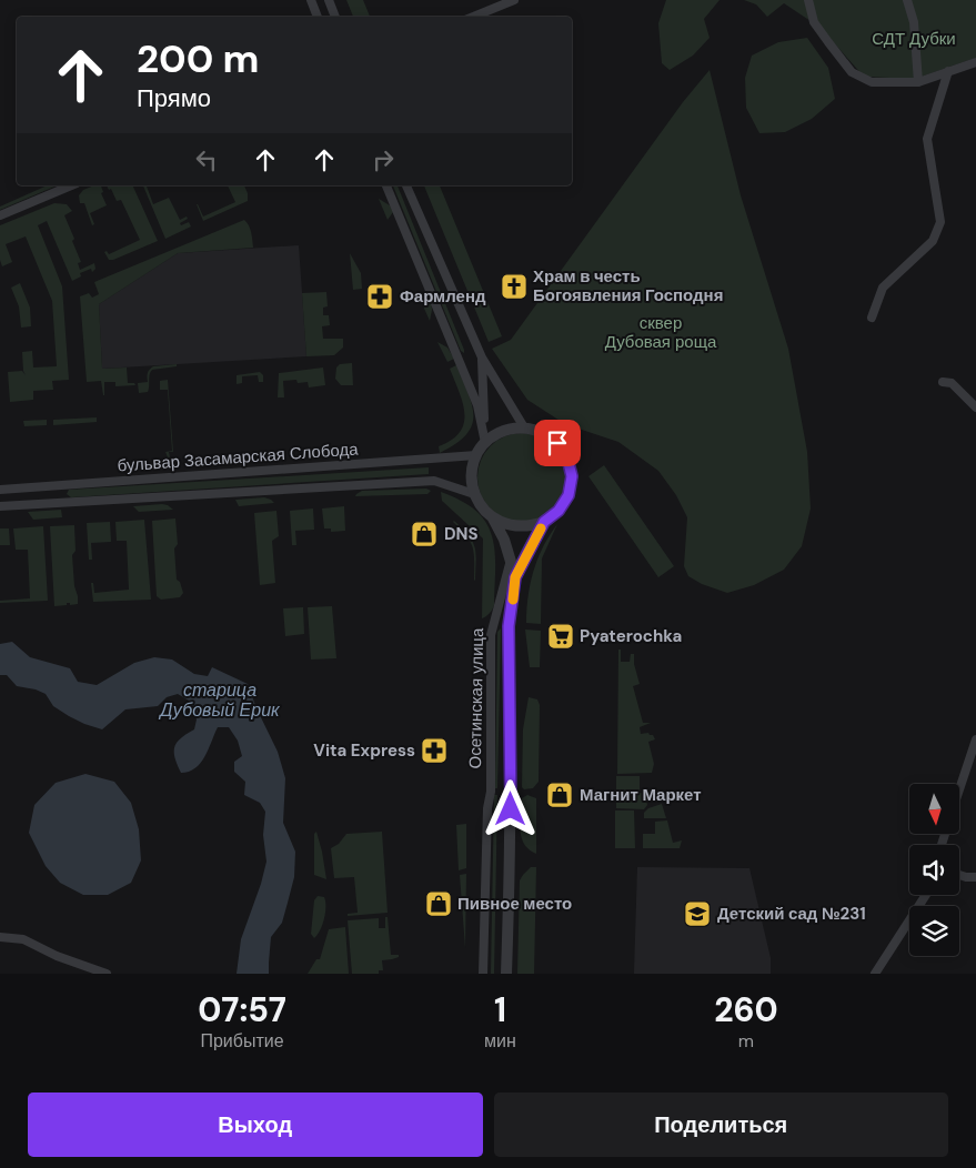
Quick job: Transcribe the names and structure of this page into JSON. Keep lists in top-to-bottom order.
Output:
{
  "streets": {
    "street": ["бульвар Засамарская Слобода", "Осетинская улица"]
  },
  "crossings": [
    ["бульвар Засамарская Слобода", "Осетинская улица"]
  ],
  "water": ["старица Дубовый Ерик"],
  "parks": ["СДТ Дубки", "сквер Дубовая роща"],
  "places": {
    "church": ["Храм в честь Богоявления Господня"],
    "pharmacy": ["Фармленд", "Vita Express"],
    "shop": ["DNS", "Магнит Маркет", "Пивное место"],
    "supermarket": ["Pyaterochka"],
    "school or university": ["Детский сад №231"]
  },
  "north": "bottom",
  "page": {
    "turn": ["200 m", "Прямо"],
    "eta": [
      "07:57",
      "Прибытие",
      "1",
      "мин",
      "260",
      "m"
    ],
    "buttons": ["Выход", "Поделиться"]
  }
}
